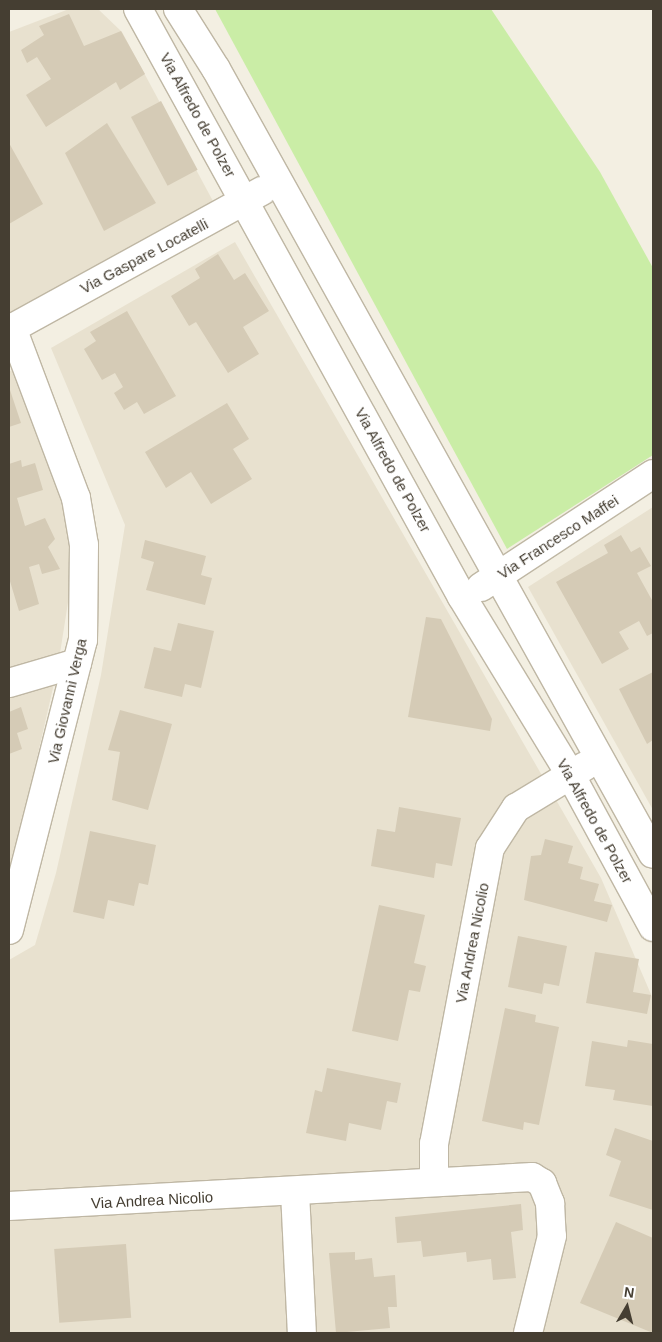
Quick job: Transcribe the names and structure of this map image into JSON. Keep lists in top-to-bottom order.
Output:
{
  "streets": {
    "street": [
      "Via Alfredo de Polzer",
      "Via Gaspare Locatelli",
      "Via Francesco Maffei",
      "Via Giovanni Verga",
      "Via Andrea Nicolio"
    ]
  },
  "crossings": [
    ["Via Alfredo de Polzer", "Via Gaspare Locatelli"],
    ["Via Alfredo de Polzer", "Via Francesco Maffei"],
    ["Via Alfredo de Polzer", "Via Andrea Nicolio"],
    ["Via Gaspare Locatelli", "Via Giovanni Verga"]
  ],
  "north": "top"
}
